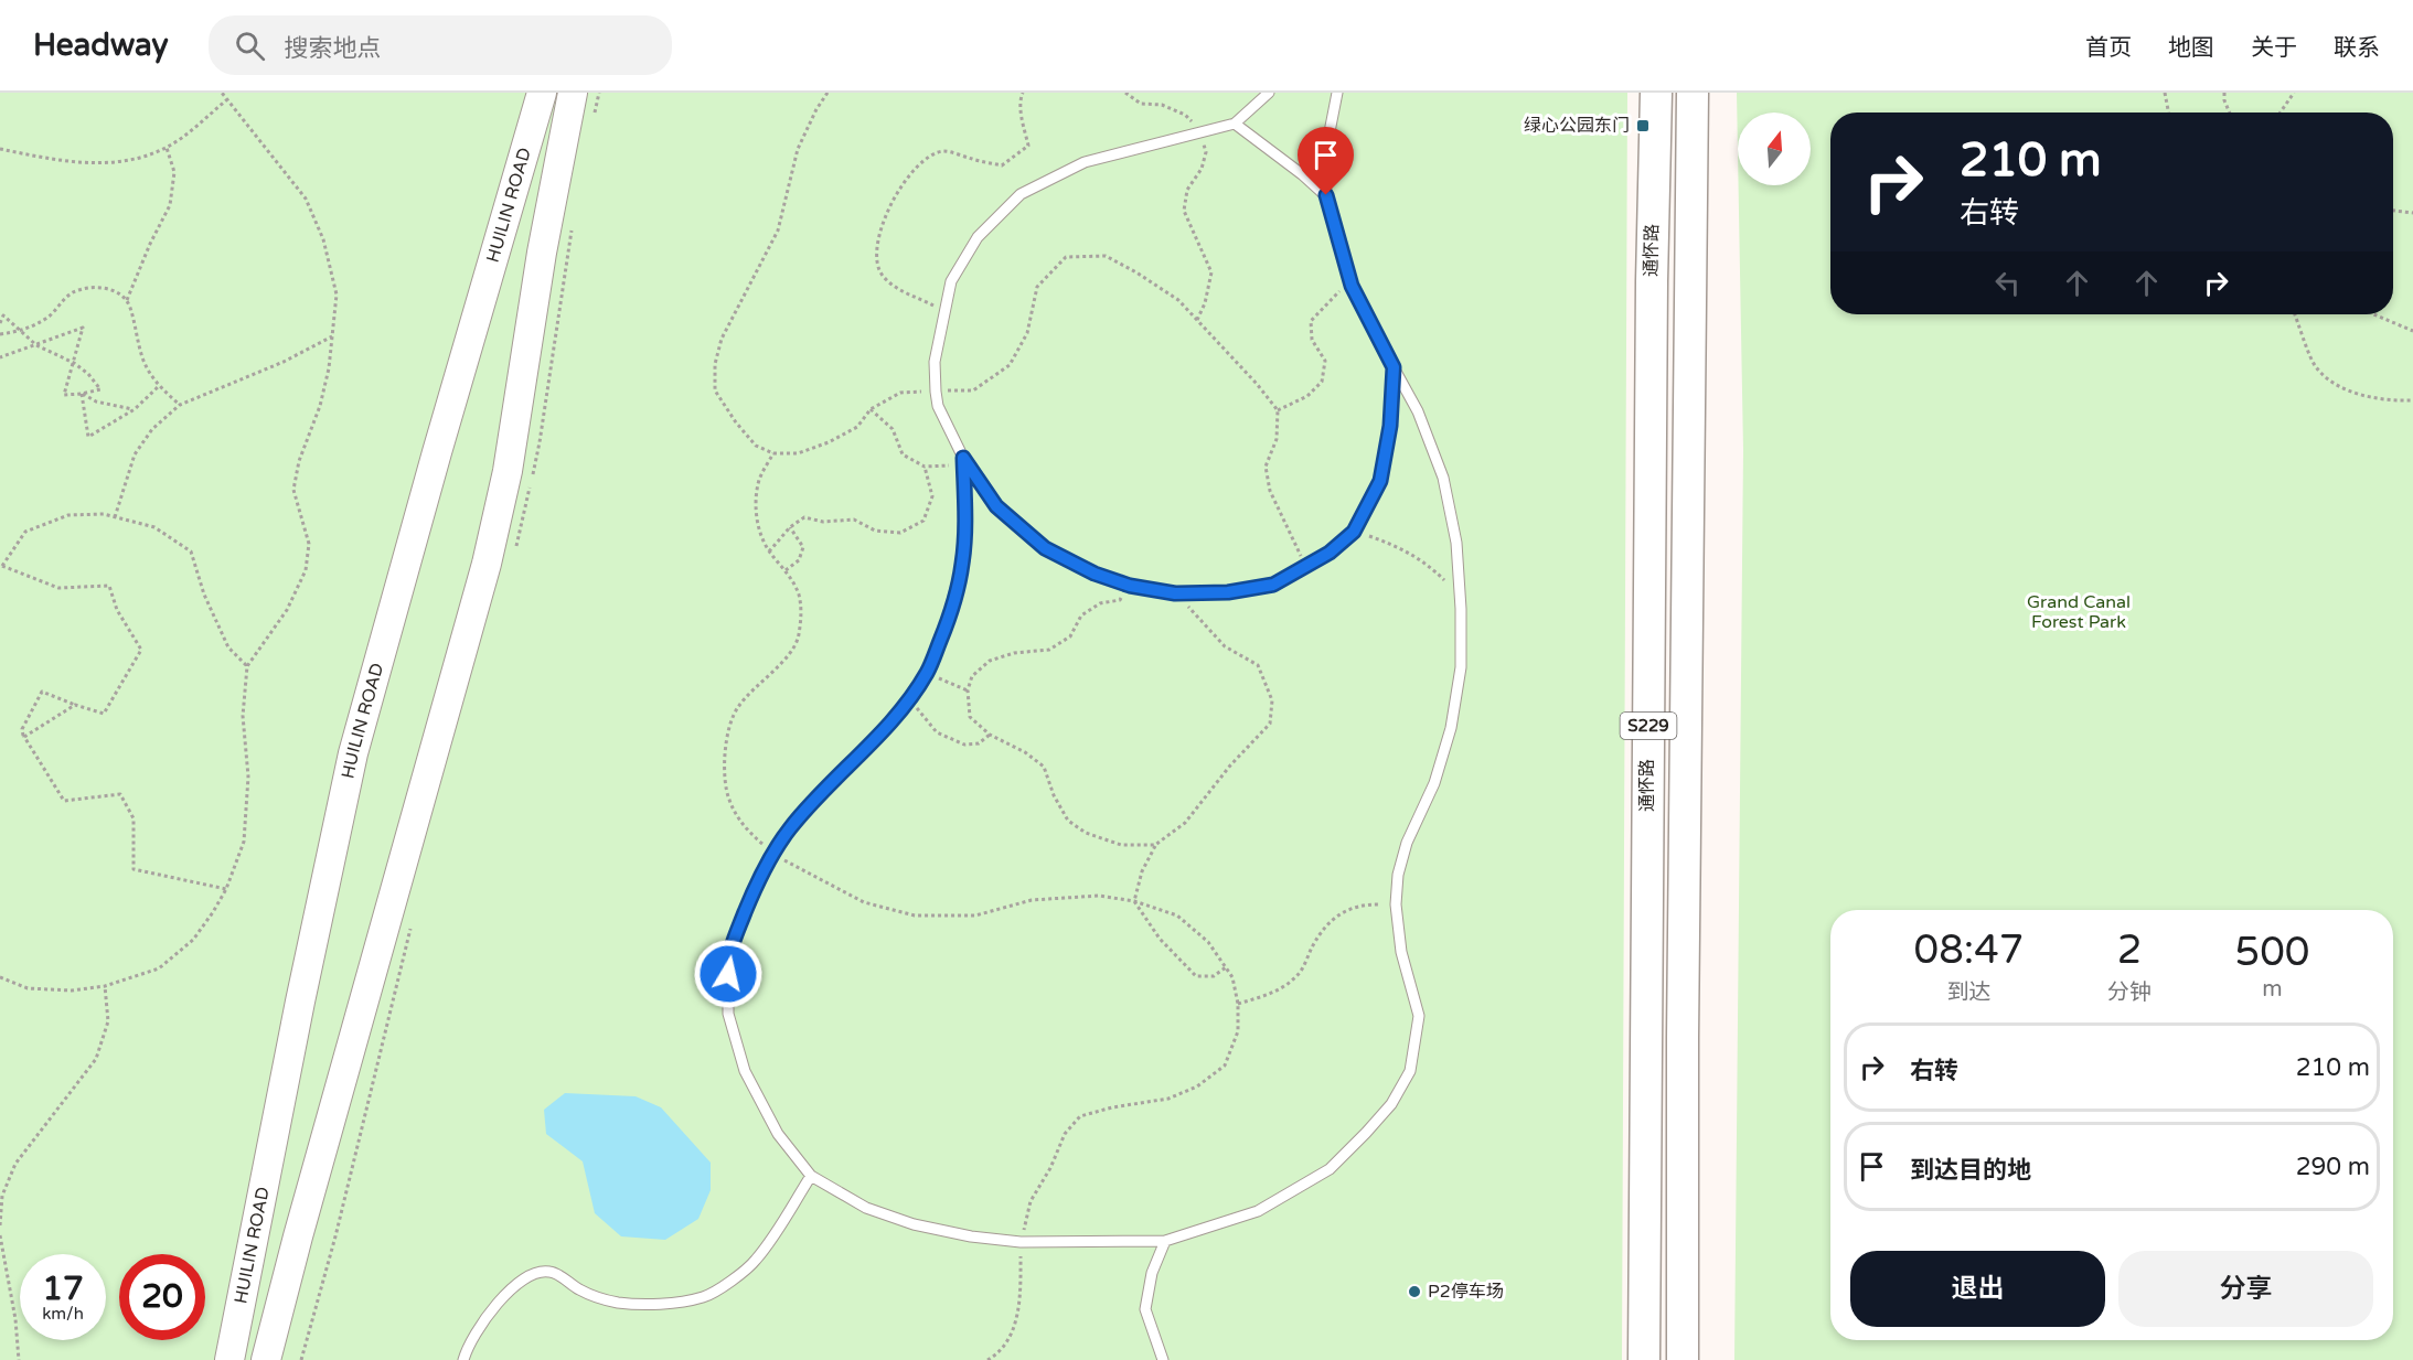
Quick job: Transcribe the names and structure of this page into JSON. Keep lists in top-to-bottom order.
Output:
{
  "streets": {
    "main road": ["HUILIN ROAD", "通怀路", "S229"]
  },
  "parks": ["Grand Canal Forest Park"],
  "places": {
    "transit": ["绿心公园东门"],
    "other": ["P2停车场"]
  },
  "north": "top",
  "page": {
    "header": "Headway",
    "search": "搜索地点",
    "nav": [
      "首页",
      "地图",
      "关于",
      "联系"
    ],
    "turn": ["210 m", "右转"],
    "eta": [
      "08:47",
      "到达",
      "2",
      "分钟",
      "500",
      "m"
    ],
    "list": [
      {
        "name": "右转",
        "value": "210 m"
      },
      {
        "name": "到达目的地",
        "value": "290 m"
      }
    ],
    "buttons": ["退出", "分享"],
    "speed": "17 km/h",
    "limit": "20"
  }
}
